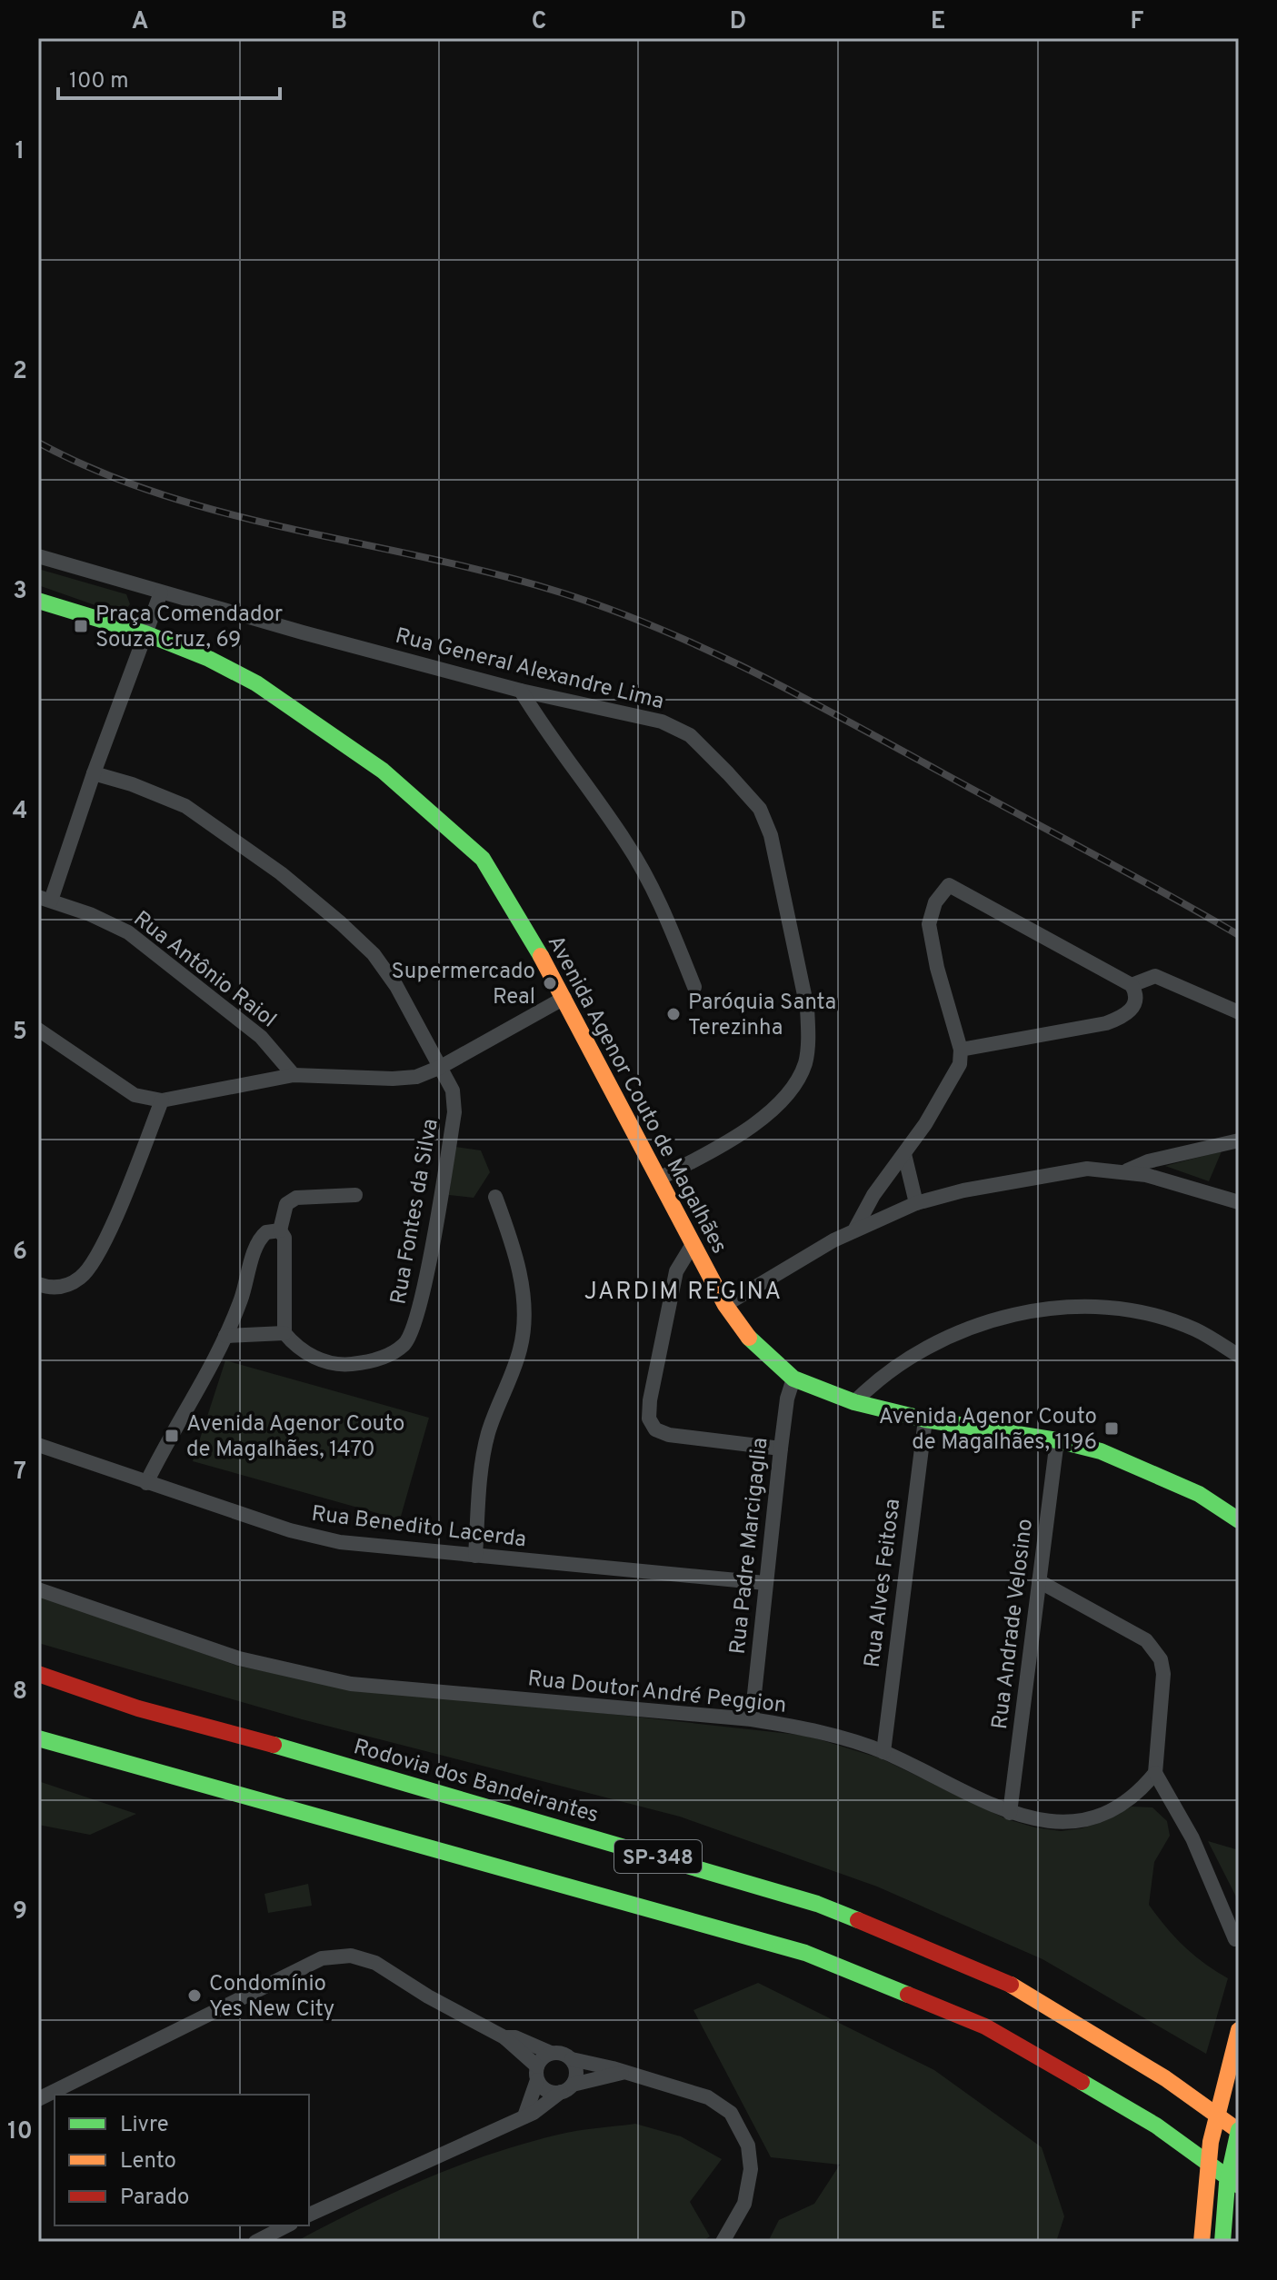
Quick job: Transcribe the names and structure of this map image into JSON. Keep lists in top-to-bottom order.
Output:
{
  "streets": {
    "main road": ["Avenida Agenor Couto de Magalhães", "Rodovia dos Bandeirantes", "SP-348"],
    "street": [
      "Rua General Alexandre Lima",
      "Rua Antônio Raiol",
      "Rua Fontes da Silva",
      "Rua Benedito Lacerda",
      "Rua Padre Marcigaglia",
      "Rua Alves Feitosa",
      "Rua Andrade Velosino",
      "Rua Doutor André Peggion"
    ]
  },
  "crossings": [
    ["Rua General Alexandre Lima", "Avenida Agenor Couto de Magalhães"],
    ["Avenida Agenor Couto de Magalhães", "Rua Padre Marcigaglia"],
    ["Avenida Agenor Couto de Magalhães", "Rua Alves Feitosa"],
    ["Avenida Agenor Couto de Magalhães", "Rua Andrade Velosino"],
    ["Rua Benedito Lacerda", "Rua Padre Marcigaglia"],
    ["Rua Padre Marcigaglia", "Rua Doutor André Peggion"],
    ["Rua Alves Feitosa", "Rua Doutor André Peggion"],
    ["Rua Andrade Velosino", "Rua Doutor André Peggion"]
  ],
  "districts": ["JARDIM REGINA"],
  "places": {
    "transit": ["Praça Comendador Souza Cruz, 69", "Avenida Agenor Couto de Magalhães, 1196", "Avenida Agenor Couto de Magalhães, 1470"],
    "other": ["Supermercado Real", "Paróquia Santa Terezinha", "Condomínio Yes New City"]
  },
  "legend": ["Livre", "Lento", "Parado"],
  "scale_bar": "100 m",
  "grid": {
    "columns": [
      "A",
      "B",
      "C",
      "D",
      "E",
      "F"
    ],
    "rows": [
      "1",
      "2",
      "3",
      "4",
      "5",
      "6",
      "7",
      "8",
      "9",
      "10"
    ]
  }
}
